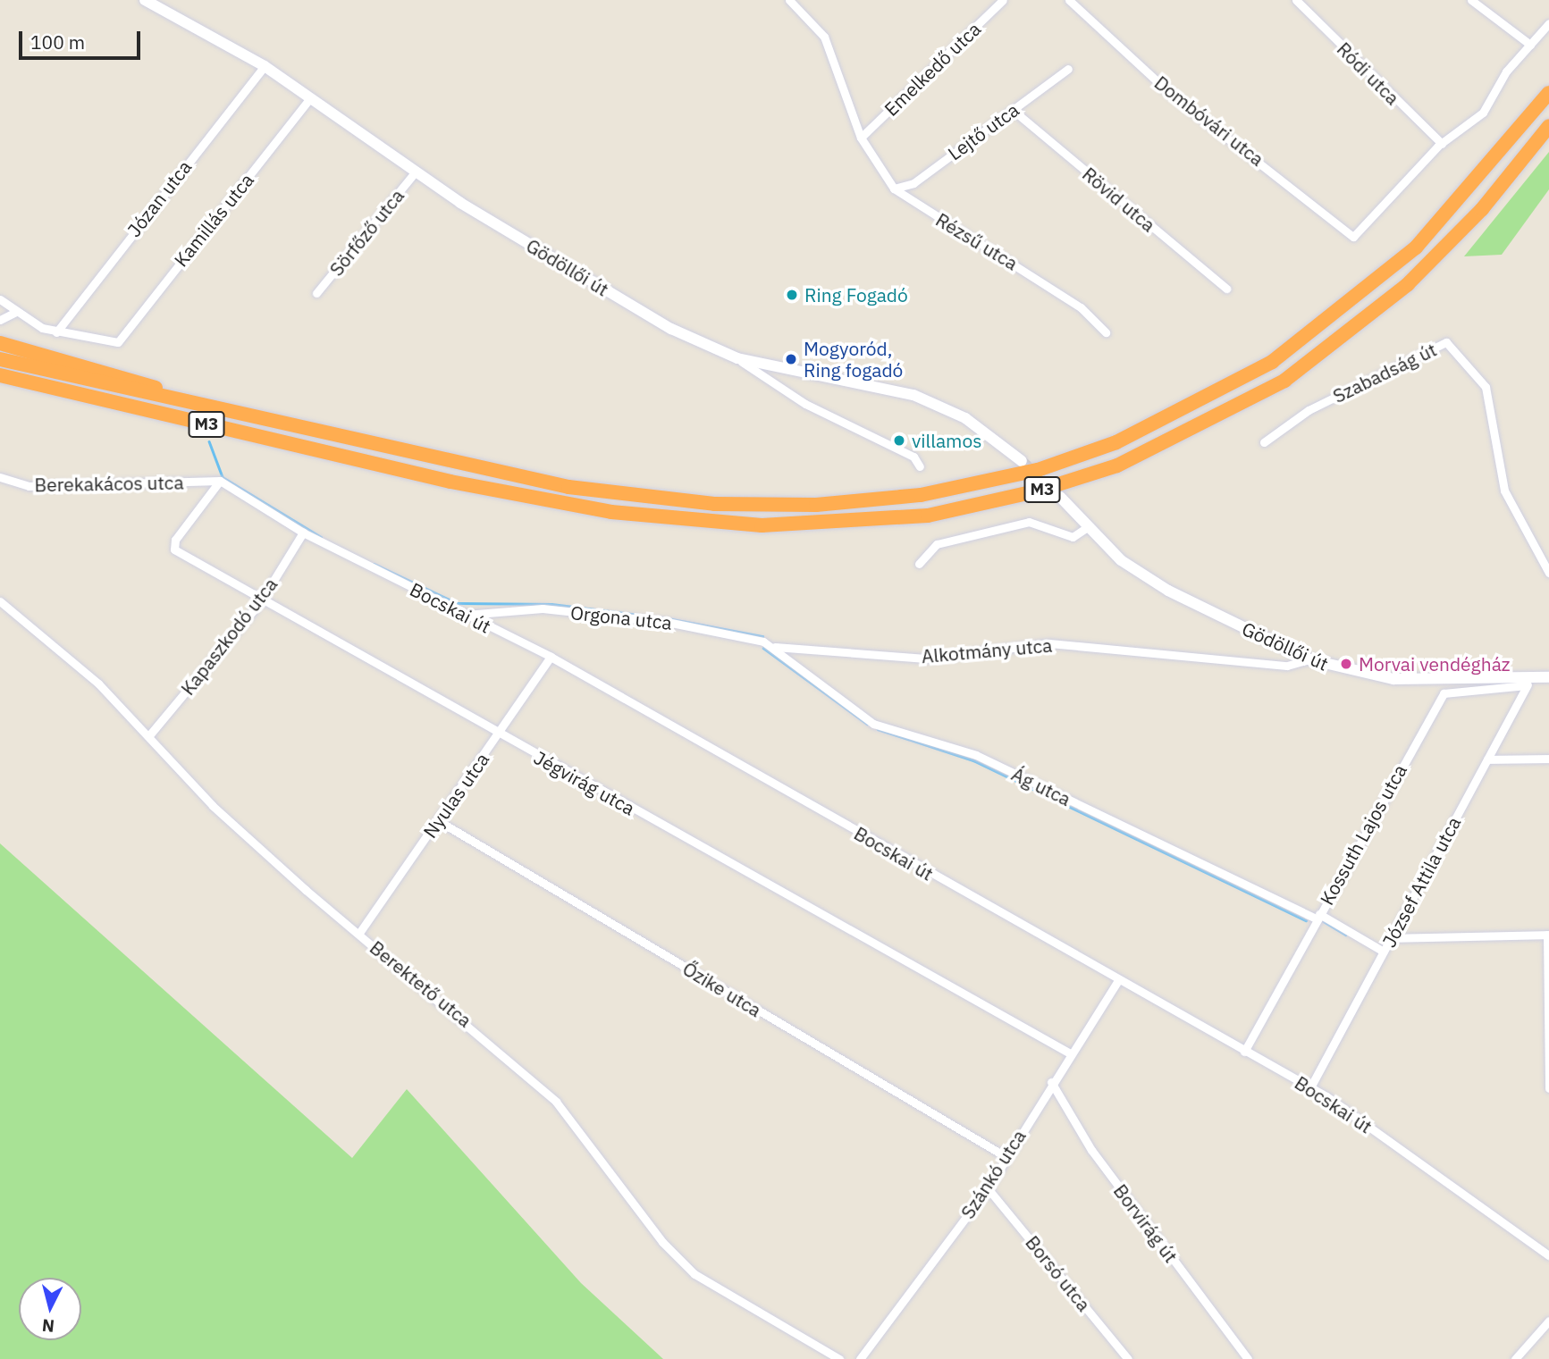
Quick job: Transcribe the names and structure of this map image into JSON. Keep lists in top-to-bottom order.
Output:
{
  "streets": {
    "highway": ["M3"],
    "main road": ["Gödöllői út"],
    "street": [
      "Emelkedő utca",
      "Ródi utca",
      "Dombóvári utca",
      "Lejtő utca",
      "Józan utca",
      "Rövid utca",
      "Kamillás utca",
      "Sörfőző utca",
      "Rézsű utca",
      "Szabadság út",
      "Berekakácos utca",
      "Bocskai út",
      "Orgona utca",
      "Kapaszkodó utca",
      "Alkotmány utca",
      "Jégvirág utca",
      "Ág utca",
      "Nyulas utca",
      "Kossuth Lajos utca",
      "József Attila utca",
      "Berektető utca",
      "Őzike utca",
      "Szánkó utca",
      "Borvirág út",
      "Borsó utca"
    ]
  },
  "crossings": [
    ["Emelkedő utca", "Rézsű utca"],
    ["Ródi utca", "Dombóvári utca"],
    ["Lejtő utca", "Rövid utca"],
    ["Lejtő utca", "Rézsű utca"],
    ["Józan utca", "Kamillás utca"],
    ["Józan utca", "Gödöllői út"],
    ["Kamillás utca", "Gödöllői út"],
    ["Sörfőző utca", "Gödöllői út"],
    ["Gödöllői út", "Alkotmány utca"],
    ["Gödöllői út", "Kossuth Lajos utca"],
    ["Gödöllői út", "József Attila utca"],
    ["Berekakácos utca", "Bocskai út"],
    ["Berekakácos utca", "Jégvirág utca"],
    ["Bocskai út", "Orgona utca"],
    ["Bocskai út", "Kapaszkodó utca"],
    ["Bocskai út", "Jégvirág utca"],
    ["Bocskai út", "Nyulas utca"],
    ["Bocskai út", "Kossuth Lajos utca"],
    ["Bocskai út", "József Attila utca"],
    ["Bocskai út", "Szánkó utca"],
    ["Orgona utca", "Alkotmány utca"],
    ["Orgona utca", "Ág utca"],
    ["Kapaszkodó utca", "Jégvirág utca"],
    ["Kapaszkodó utca", "Berektető utca"],
    ["Alkotmány utca", "Ág utca"],
    ["Jégvirág utca", "Nyulas utca"],
    ["Jégvirág utca", "Szánkó utca"],
    ["Ág utca", "Kossuth Lajos utca"],
    ["Ág utca", "József Attila utca"],
    ["Nyulas utca", "Berektető utca"],
    ["Nyulas utca", "Őzike utca"],
    ["Kossuth Lajos utca", "József Attila utca"],
    ["Őzike utca", "Szánkó utca"],
    ["Szánkó utca", "Borvirág út"],
    ["Szánkó utca", "Borsó utca"]
  ],
  "places": [
    "Ring Fogadó",
    "Mogyoród, Ring fogadó",
    "villamos",
    "Morvai vendégház"
  ],
  "scale_bar": "100 m",
  "north": "bottom"
}
